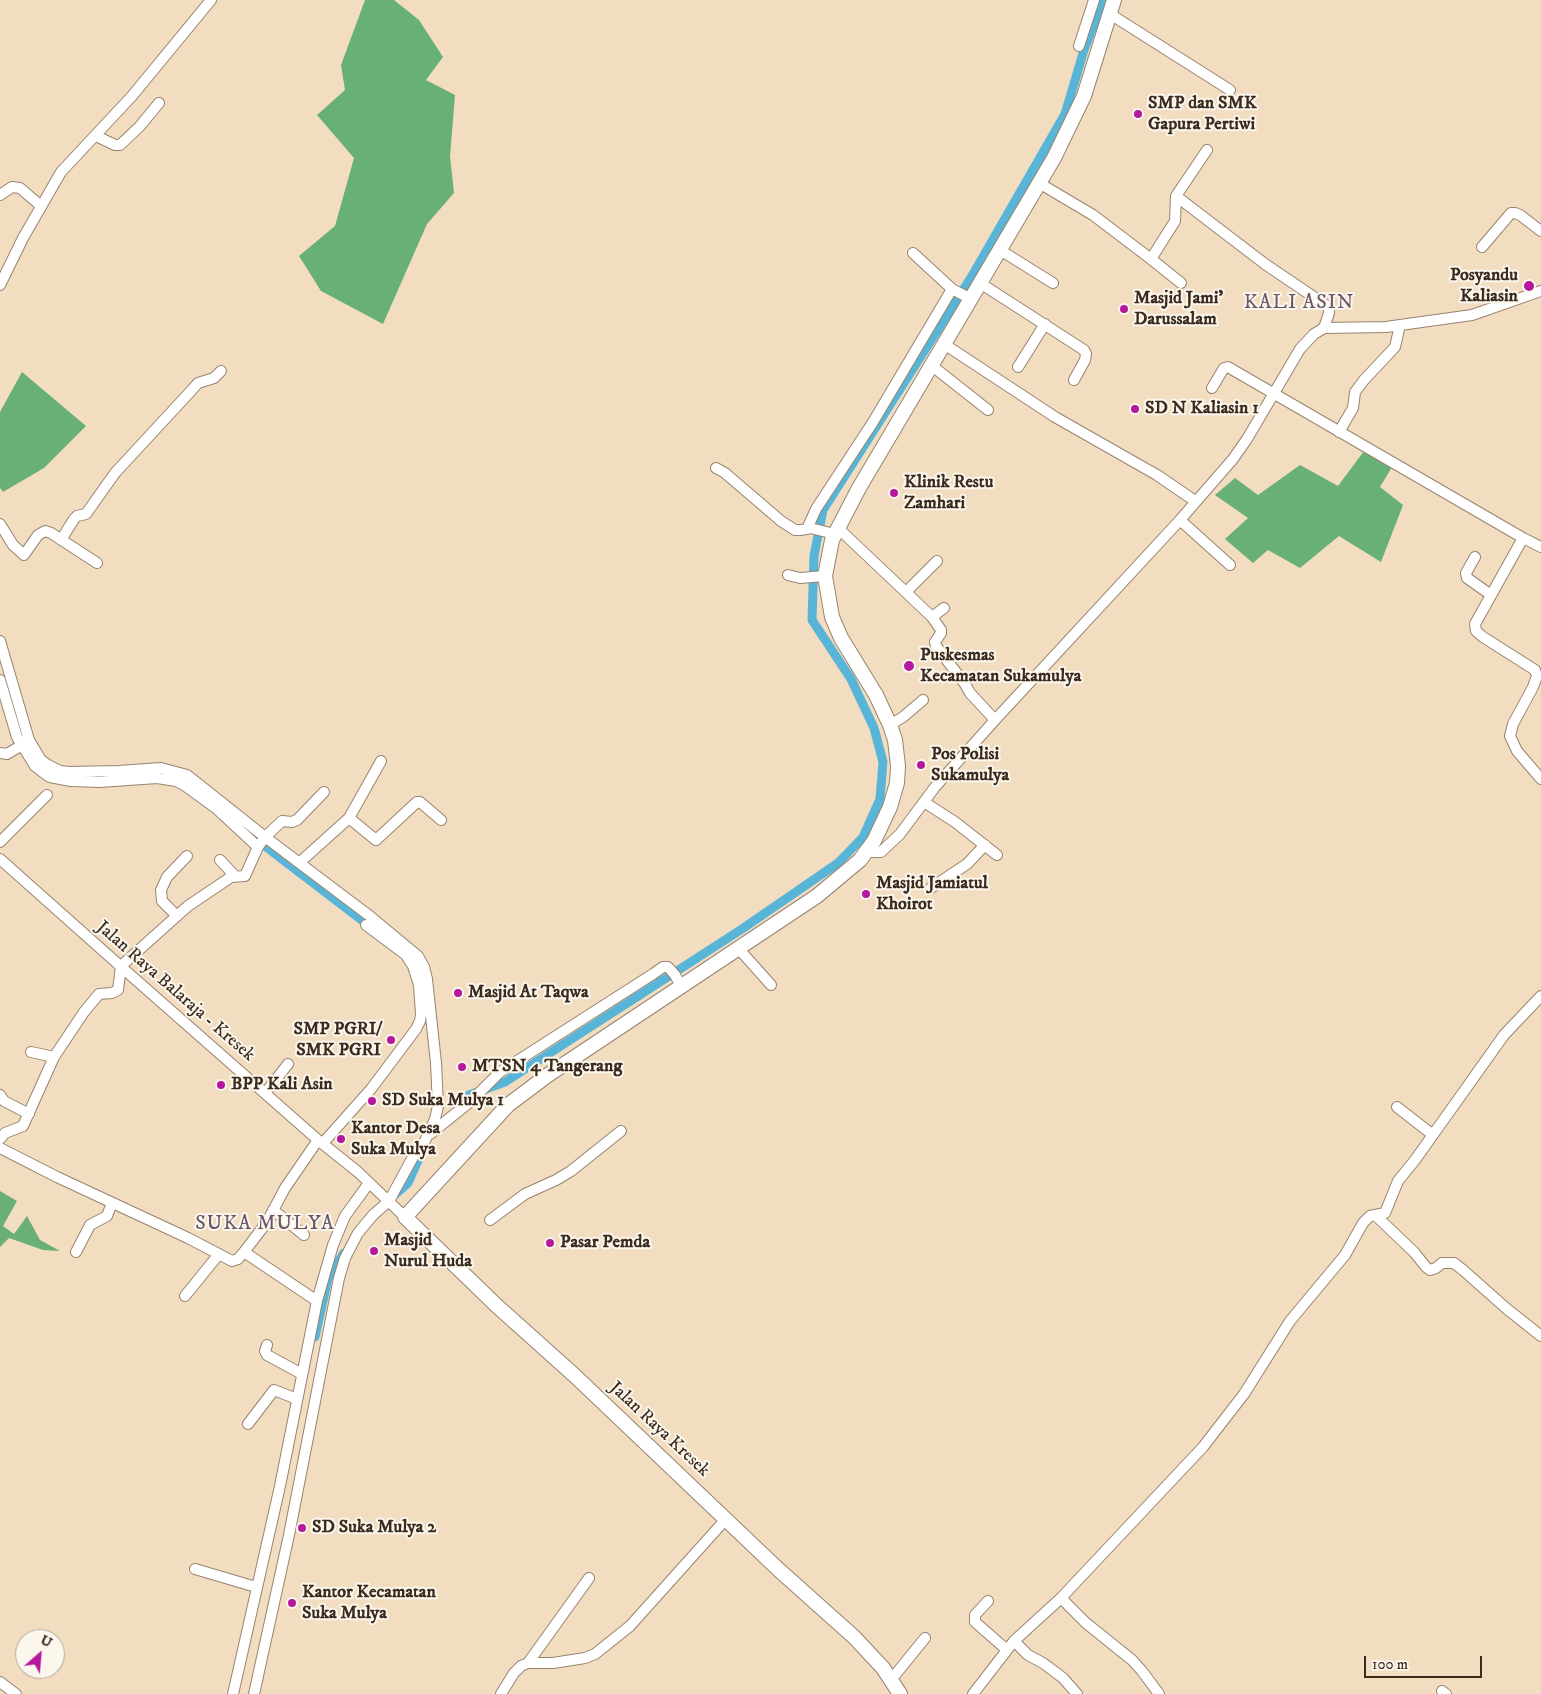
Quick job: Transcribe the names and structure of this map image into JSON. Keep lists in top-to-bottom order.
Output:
{
  "streets": {
    "main road": ["Jalan Raya Kresek"],
    "street": ["Jalan Raya Balaraja - Kresek"]
  },
  "crossings": [
    ["Jalan Raya Balaraja - Kresek", "Jalan Raya Kresek"]
  ],
  "districts": ["KALI ASIN", "SUKA MULYA"],
  "places": [
    "SMP dan SMK Gapura Pertiwi",
    "Posyandu Kaliasin",
    "Masjid Jami' Darussalam",
    "SD N Kaliasin 1",
    "Klinik Restu Zamhari",
    "Puskesmas Kecamatan Sukamulya",
    "Pos Polisi Sukamulya",
    "Masjid Jamiatul Khoirot",
    "Masjid At Taqwa",
    "SMP PGRI/ SMK PGRI",
    "MTSN 4 Tangerang",
    "BPP Kali Asin",
    "SD Suka Mulya 1",
    "Kantor Desa Suka Mulya",
    "Pasar Pemda",
    "Masjid Nurul Huda",
    "SD Suka Mulya 2",
    "Kantor Kecamatan Suka Mulya"
  ],
  "scale_bar": "100 m",
  "north": "top right"
}
